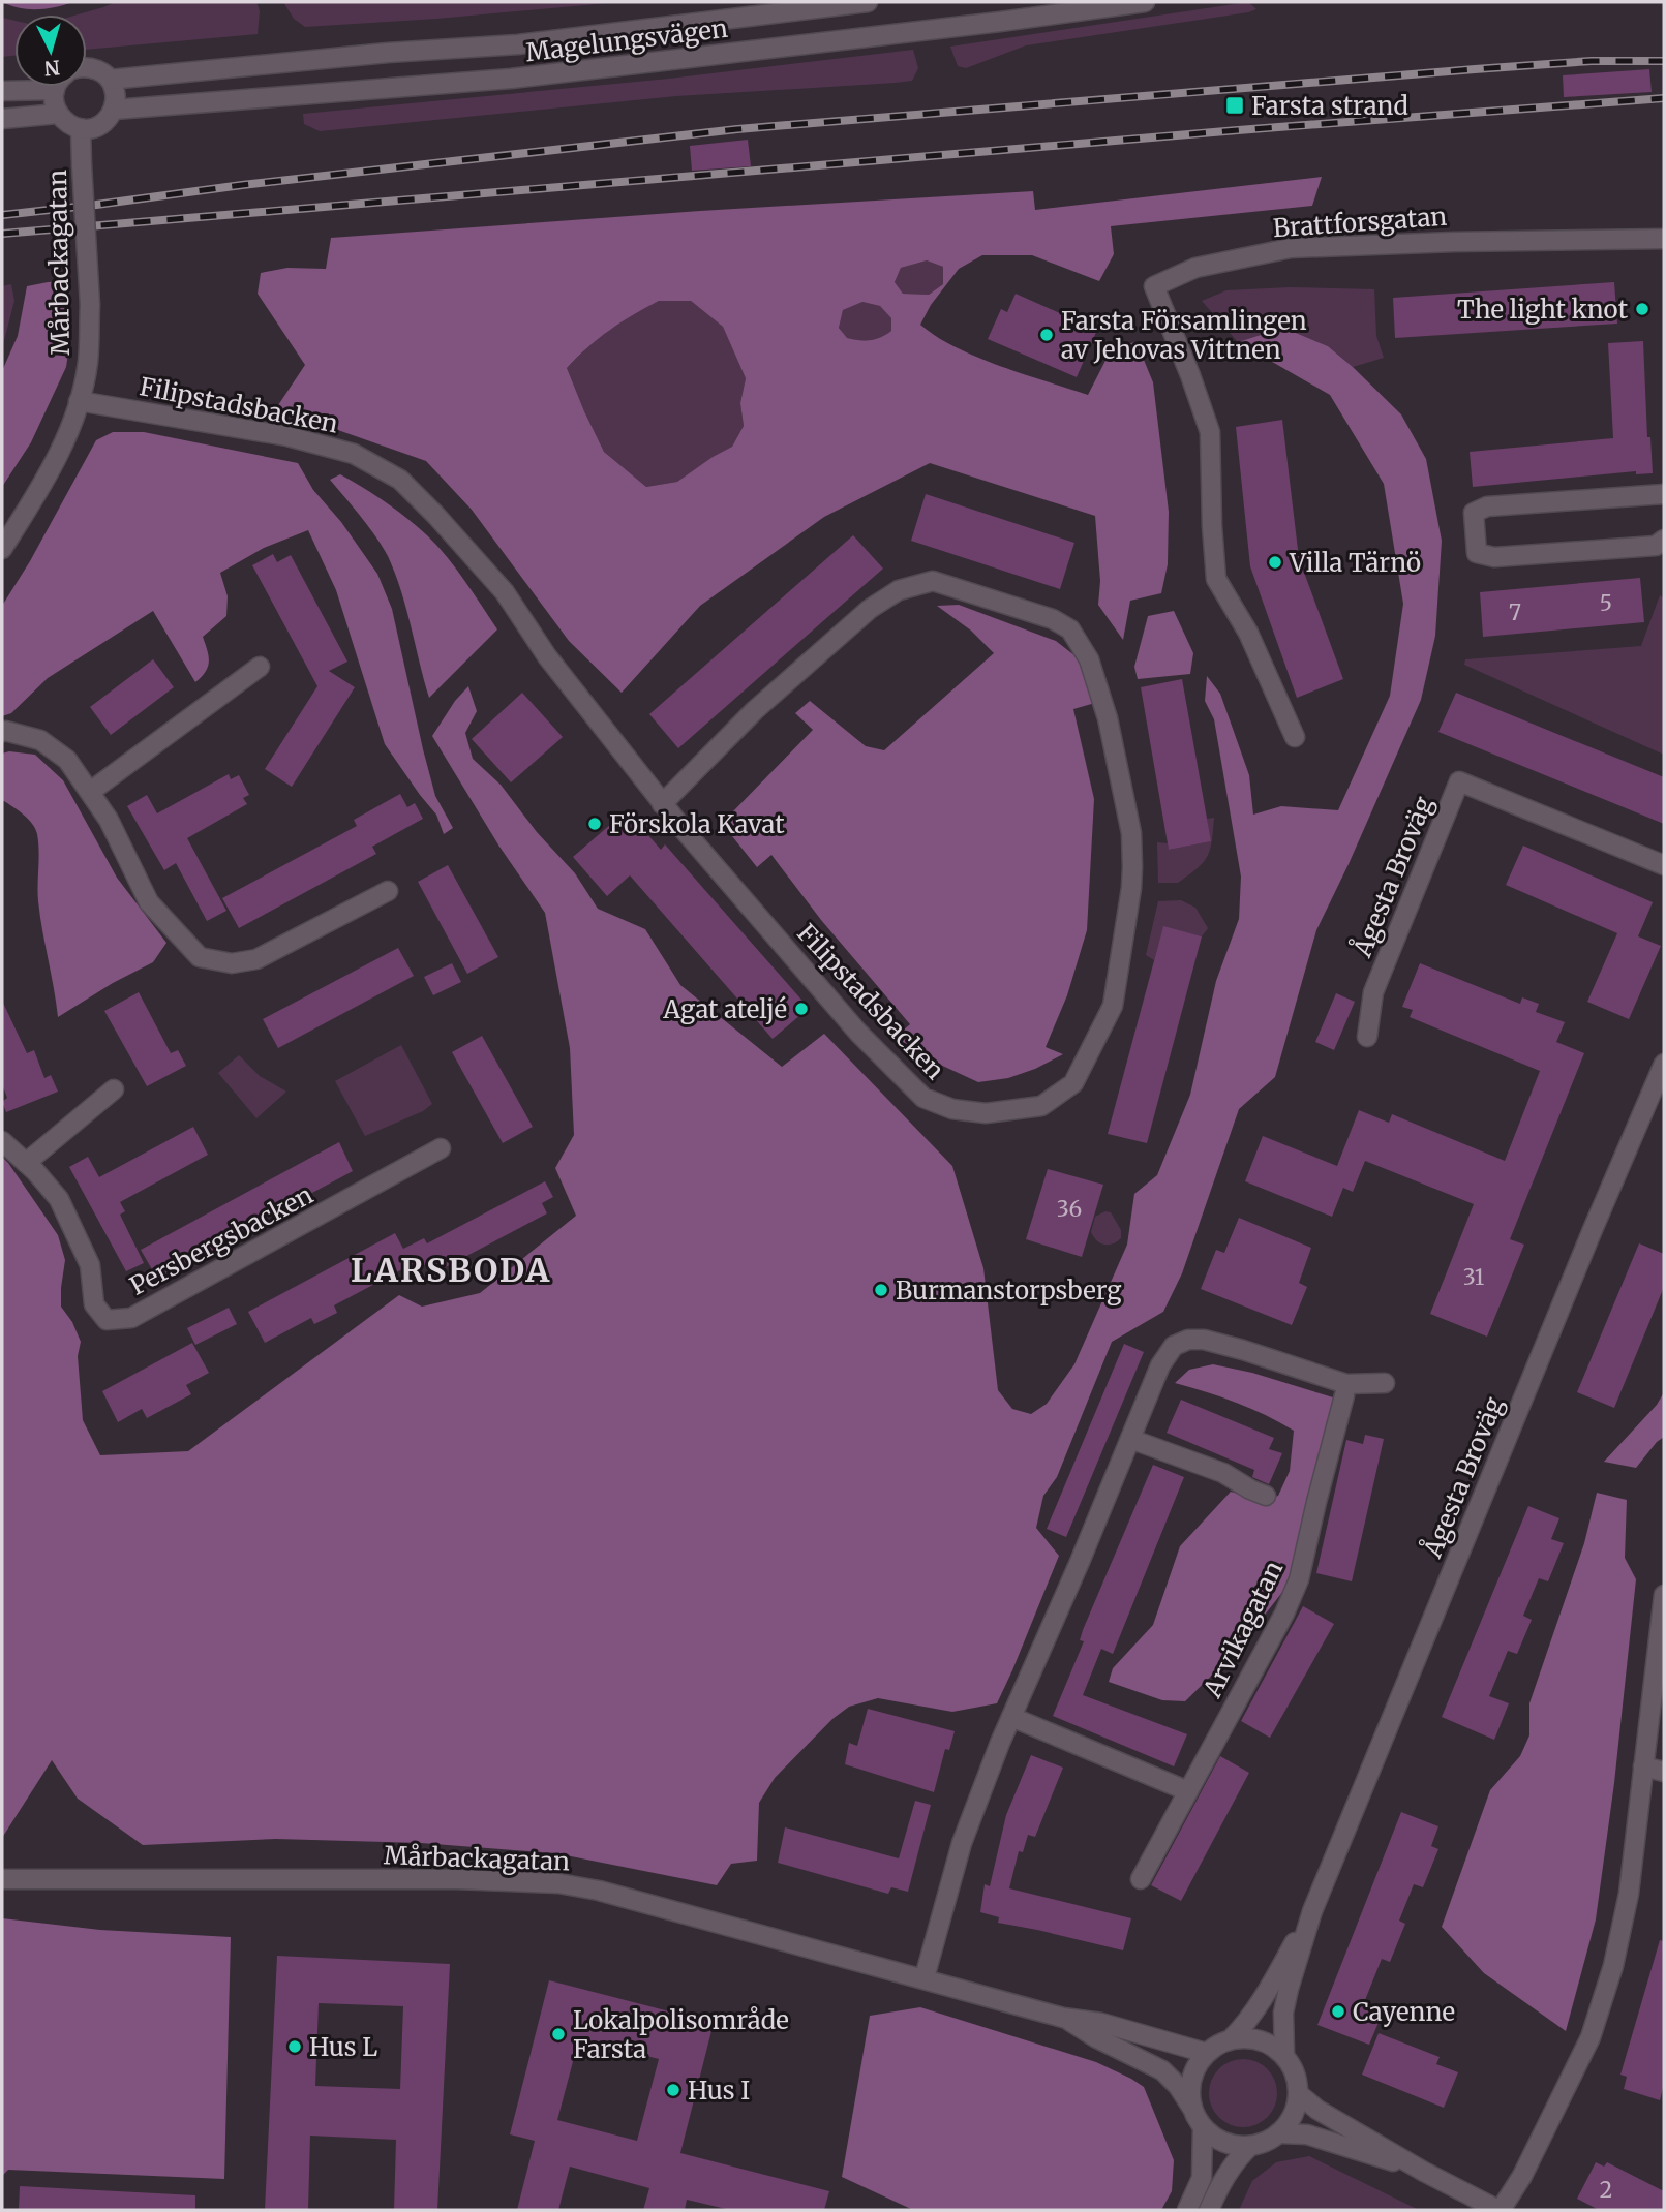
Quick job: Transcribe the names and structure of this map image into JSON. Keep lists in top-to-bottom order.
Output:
{
  "streets": {
    "street": [
      "Magelungsvägen",
      "Brattforsgatan",
      "Mårbackagatan",
      "Filipstadsbacken",
      "Ågesta Broväg",
      "Persbergsbacken",
      "Arvikagatan"
    ]
  },
  "crossings": [
    ["Magelungsvägen", "Mårbackagatan"],
    ["Mårbackagatan", "Filipstadsbacken"],
    ["Mårbackagatan", "Ågesta Broväg"]
  ],
  "districts": ["LARSBODA"],
  "places": {
    "transit": ["Farsta strand"],
    "other": [
      "The light knot",
      "Farsta Församlingen av Jehovas Vittnen",
      "Villa Tärnö",
      "Förskola Kavat",
      "Agat ateljé",
      "Burmanstorpsberg",
      "Cayenne",
      "Lokalpolisområde Farsta",
      "Hus L",
      "Hus I"
    ]
  },
  "house_numbers": [
    "5",
    "7",
    "36",
    "31",
    "2"
  ],
  "north": "bottom"
}
